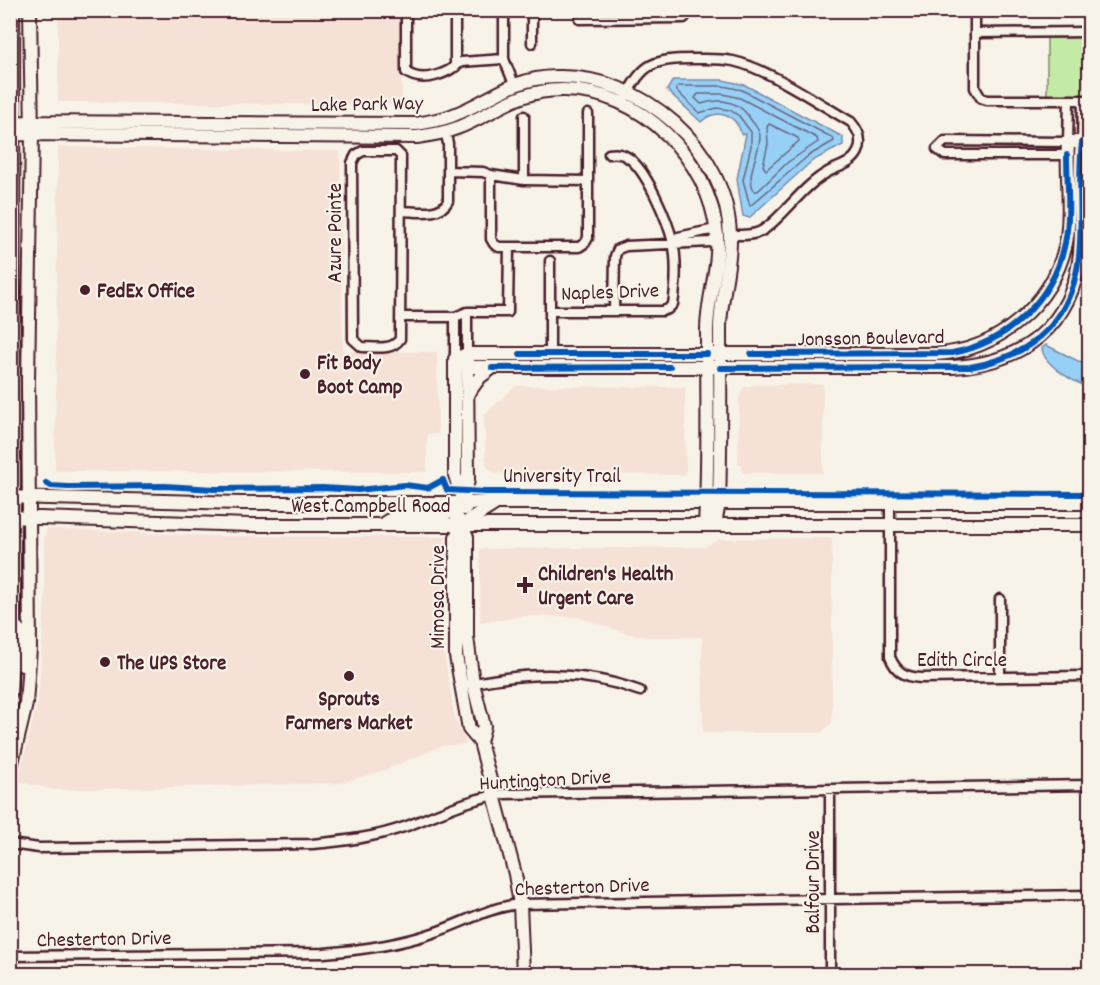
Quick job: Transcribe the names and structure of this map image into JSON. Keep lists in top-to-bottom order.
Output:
{
  "streets": {
    "street": [
      "Lake Park Way",
      "Azure Pointe",
      "Naples Drive",
      "Jonsson Boulevard",
      "West Campbell Road",
      "Mimosa Drive",
      "Edith Circle",
      "Huntington Drive",
      "Balfour Drive",
      "Chesterton Drive"
    ],
    "cycle path": ["University Trail"]
  },
  "crossings": [
    ["Lake Park Way", "Jonsson Boulevard"],
    ["Lake Park Way", "West Campbell Road"],
    ["West Campbell Road", "Mimosa Drive"],
    ["West Campbell Road", "Edith Circle"],
    ["Mimosa Drive", "Huntington Drive"],
    ["Mimosa Drive", "Chesterton Drive"],
    ["Huntington Drive", "Balfour Drive"],
    ["Balfour Drive", "Chesterton Drive"]
  ],
  "places": {
    "other": [
      "FedEx Office",
      "Fit Body Boot Camp",
      "The UPS Store",
      "Sprouts Farmers Market"
    ],
    "health": ["Children's Health Urgent Care"]
  }
}
